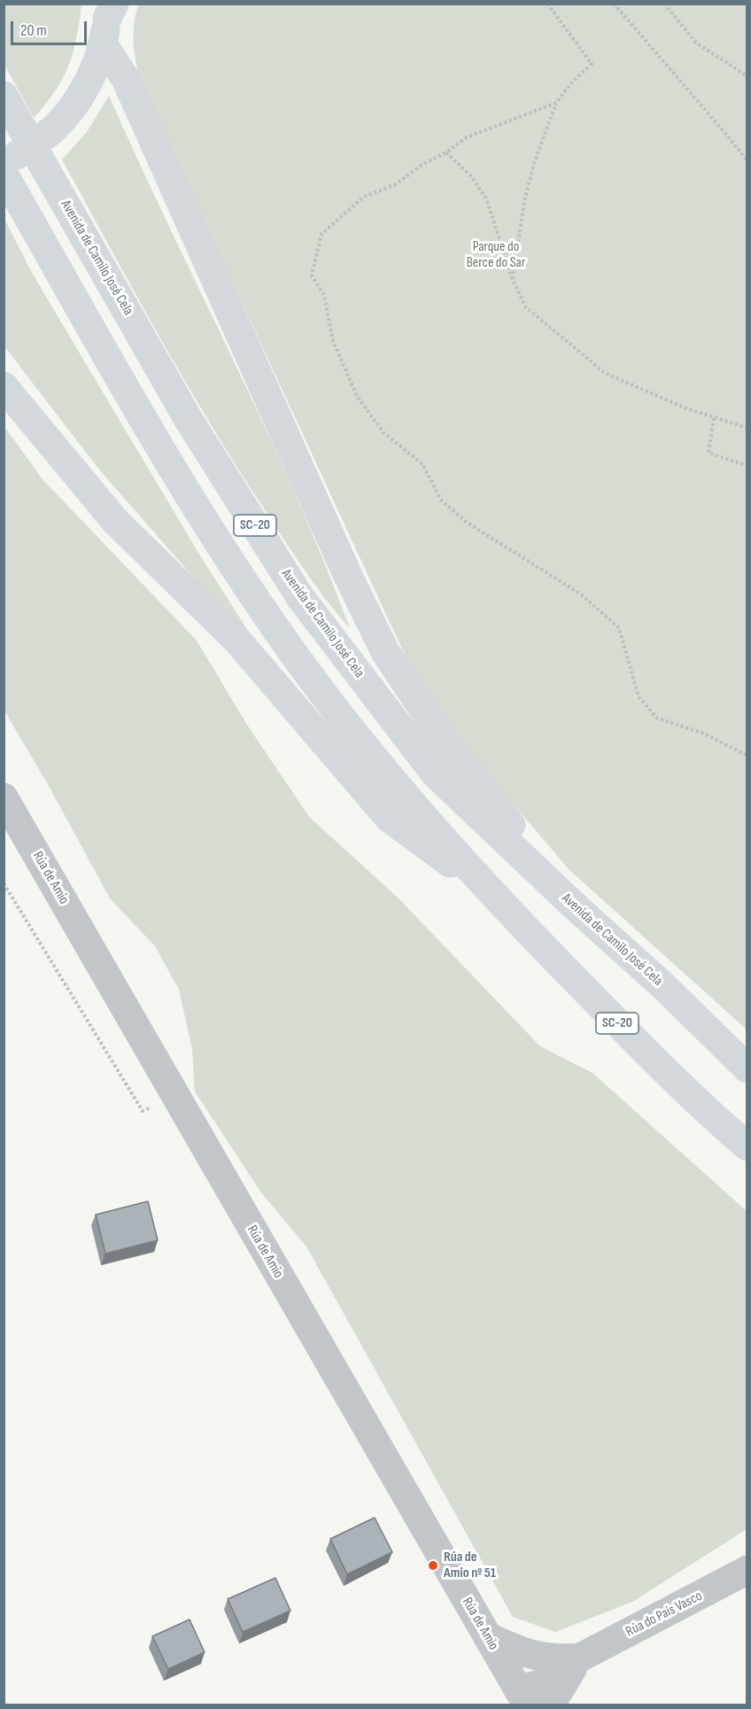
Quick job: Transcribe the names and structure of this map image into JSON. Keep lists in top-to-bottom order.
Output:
{
  "streets": {
    "highway": ["Avenida de Camilo José Cela", "SC-20"],
    "street": ["Rúa de Amio", "Rúa do País Vasco"]
  },
  "crossings": [
    ["Rúa de Amio", "Rúa do País Vasco"]
  ],
  "parks": ["Parque do Berce do Sar"],
  "places": ["Rúa de Amio nº 51"],
  "scale_bar": "20 m"
}
